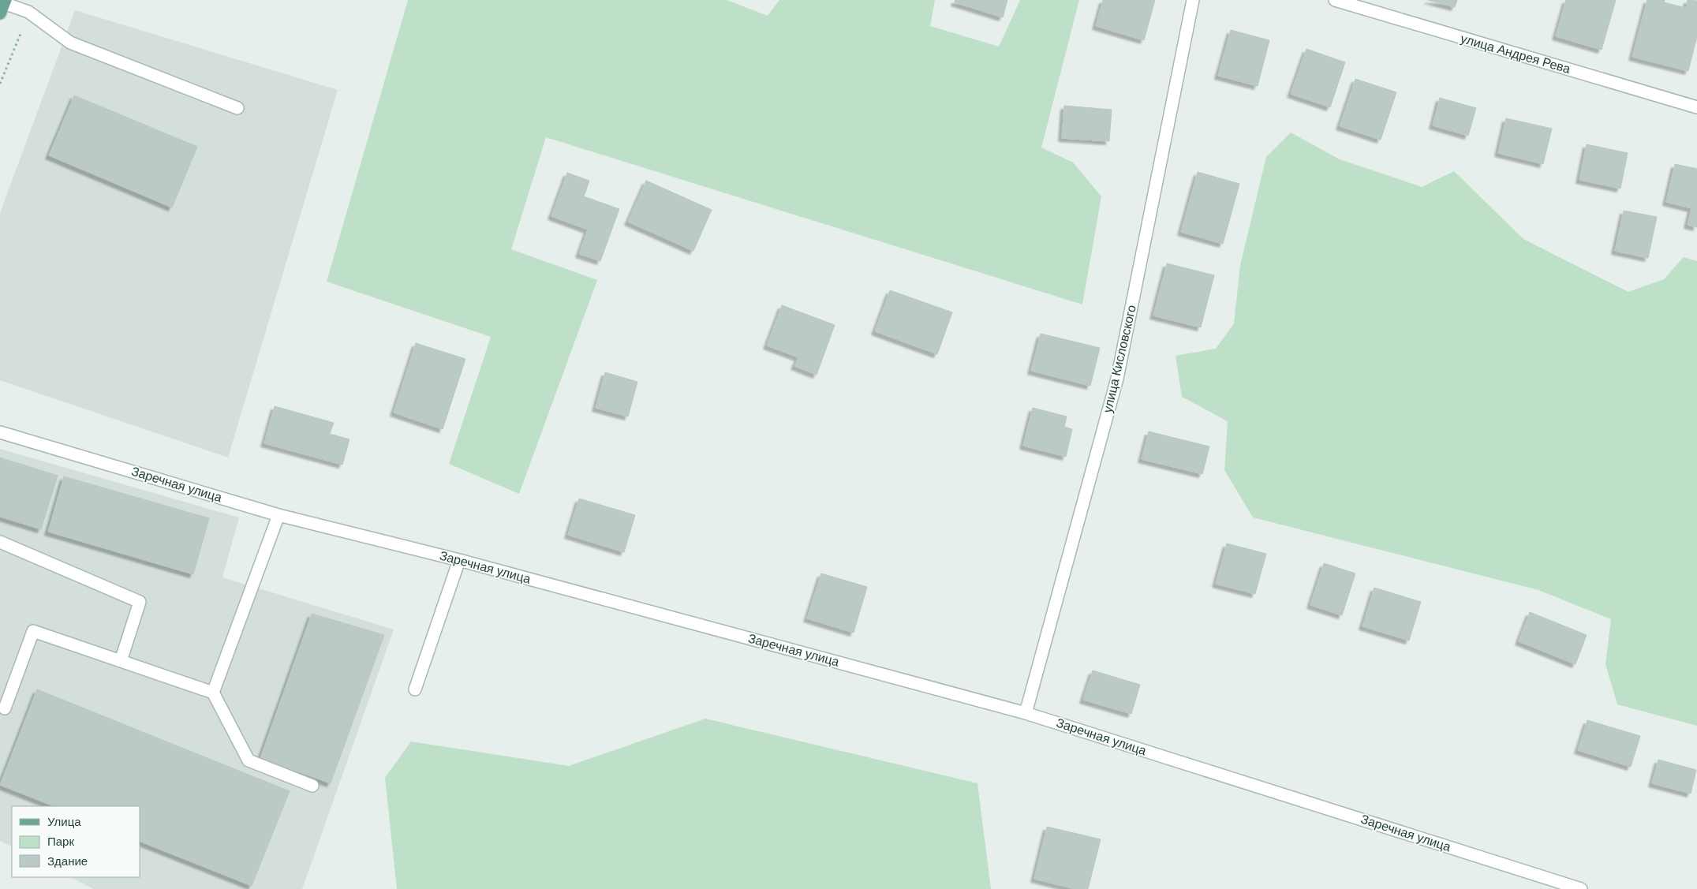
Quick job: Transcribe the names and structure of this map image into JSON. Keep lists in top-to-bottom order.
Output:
{
  "streets": {
    "street": ["улица Андрея Рева", "улица Кисловского", "Заречная улица"]
  },
  "crossings": [
    ["улица Кисловского", "Заречная улица"]
  ],
  "legend": ["Улица", "Парк", "Здание"]
}
